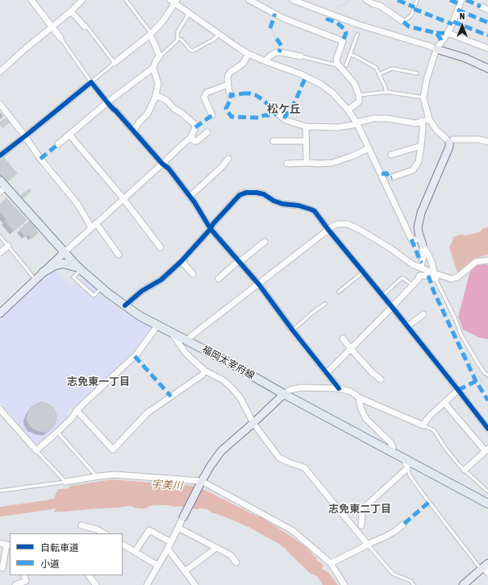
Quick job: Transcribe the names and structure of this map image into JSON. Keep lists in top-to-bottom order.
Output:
{
  "streets": {
    "main road": ["福岡太宰府線"]
  },
  "districts": ["松ケ丘", "志免東一丁目", "志免東二丁目"],
  "water": ["宇美川"],
  "legend": ["自転車道", "小道"],
  "north": "top"
}
